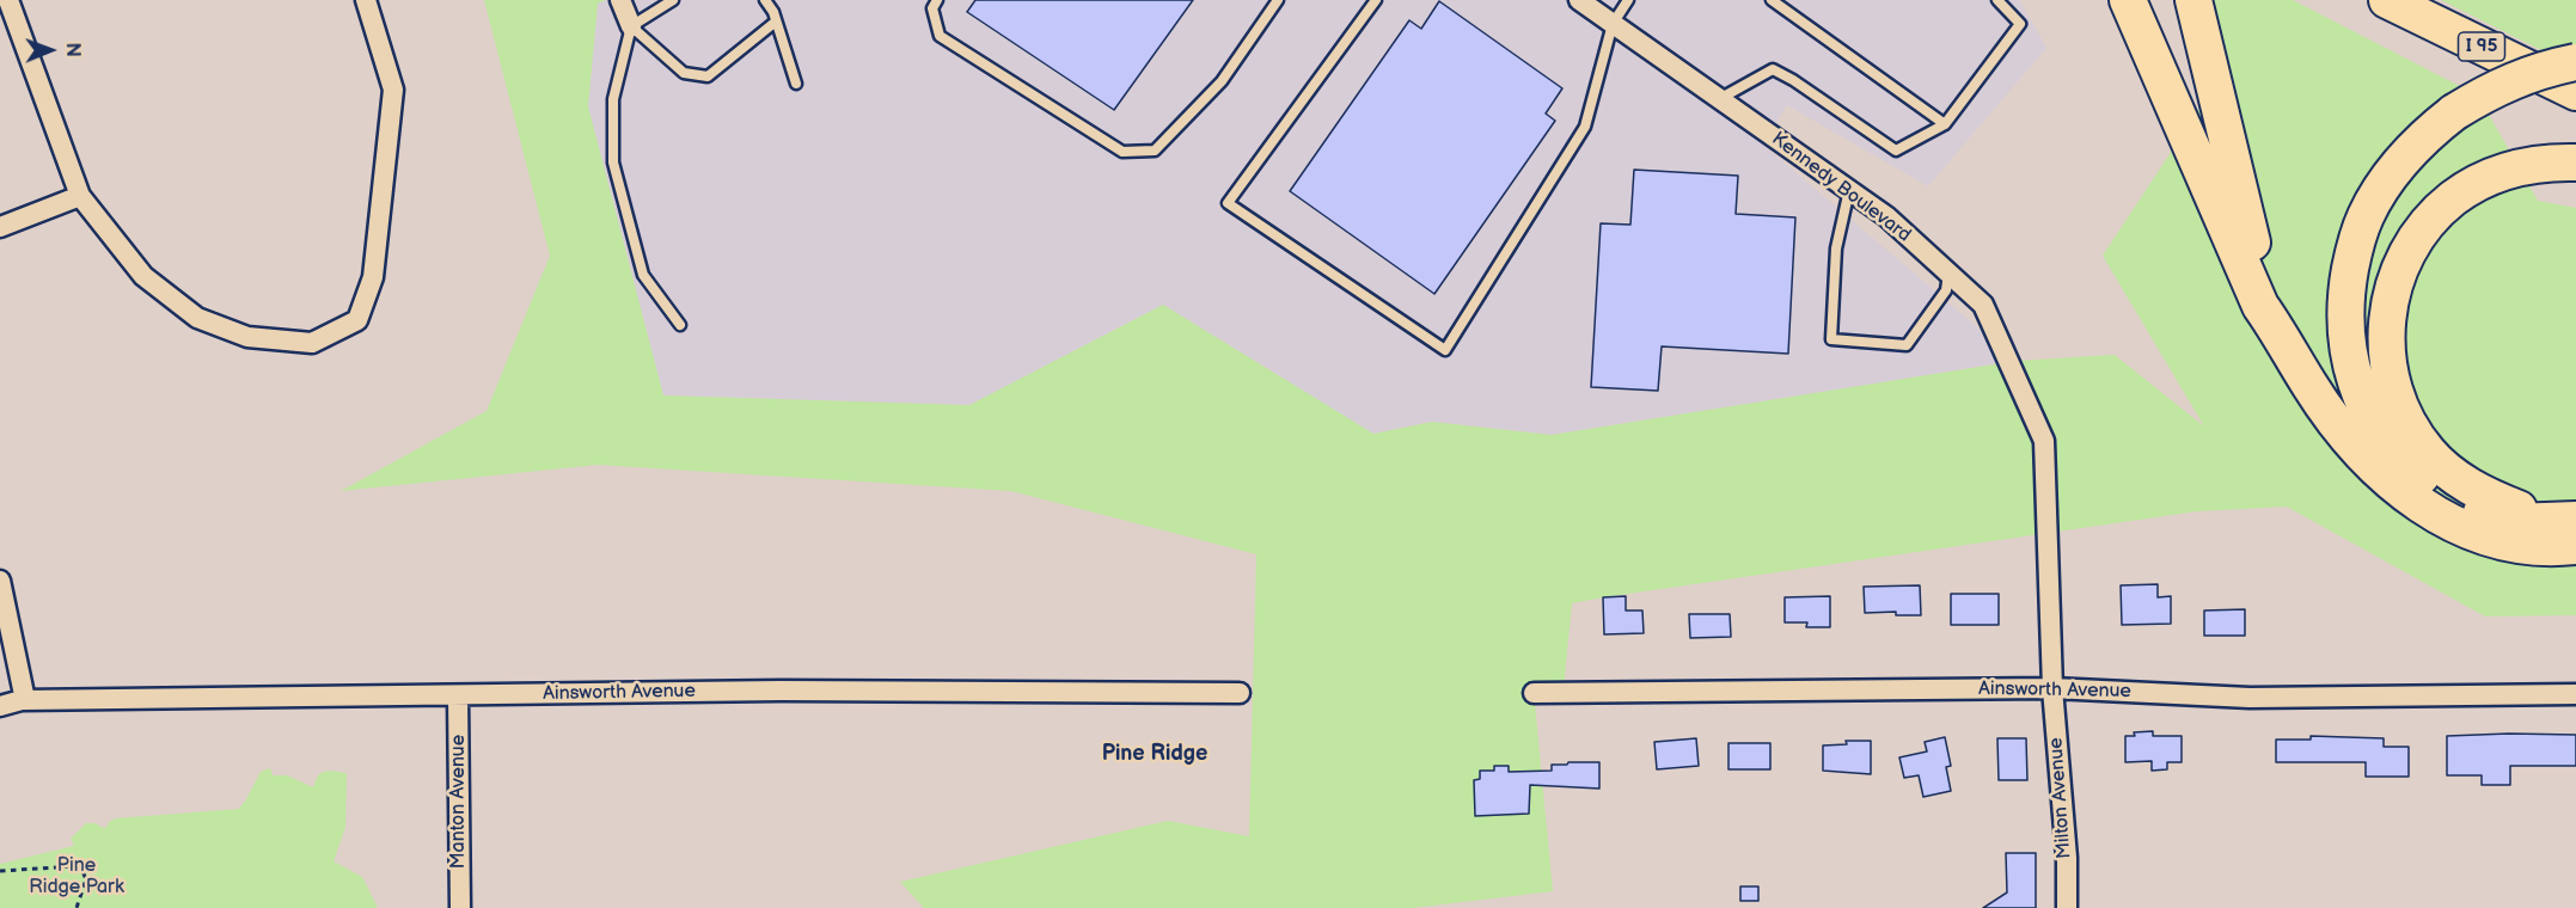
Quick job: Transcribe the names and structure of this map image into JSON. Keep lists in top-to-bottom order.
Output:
{
  "streets": {
    "highway": ["I 95"],
    "street": [
      "Kennedy Boulevard",
      "Ainsworth Avenue",
      "Milton Avenue",
      "Manton Avenue"
    ]
  },
  "crossings": [
    ["Kennedy Boulevard", "Ainsworth Avenue"],
    ["Kennedy Boulevard", "Milton Avenue"],
    ["Ainsworth Avenue", "Milton Avenue"],
    ["Ainsworth Avenue", "Manton Avenue"]
  ],
  "districts": ["Pine Ridge"],
  "parks": ["Pine Ridge Park"],
  "north": "right"
}
